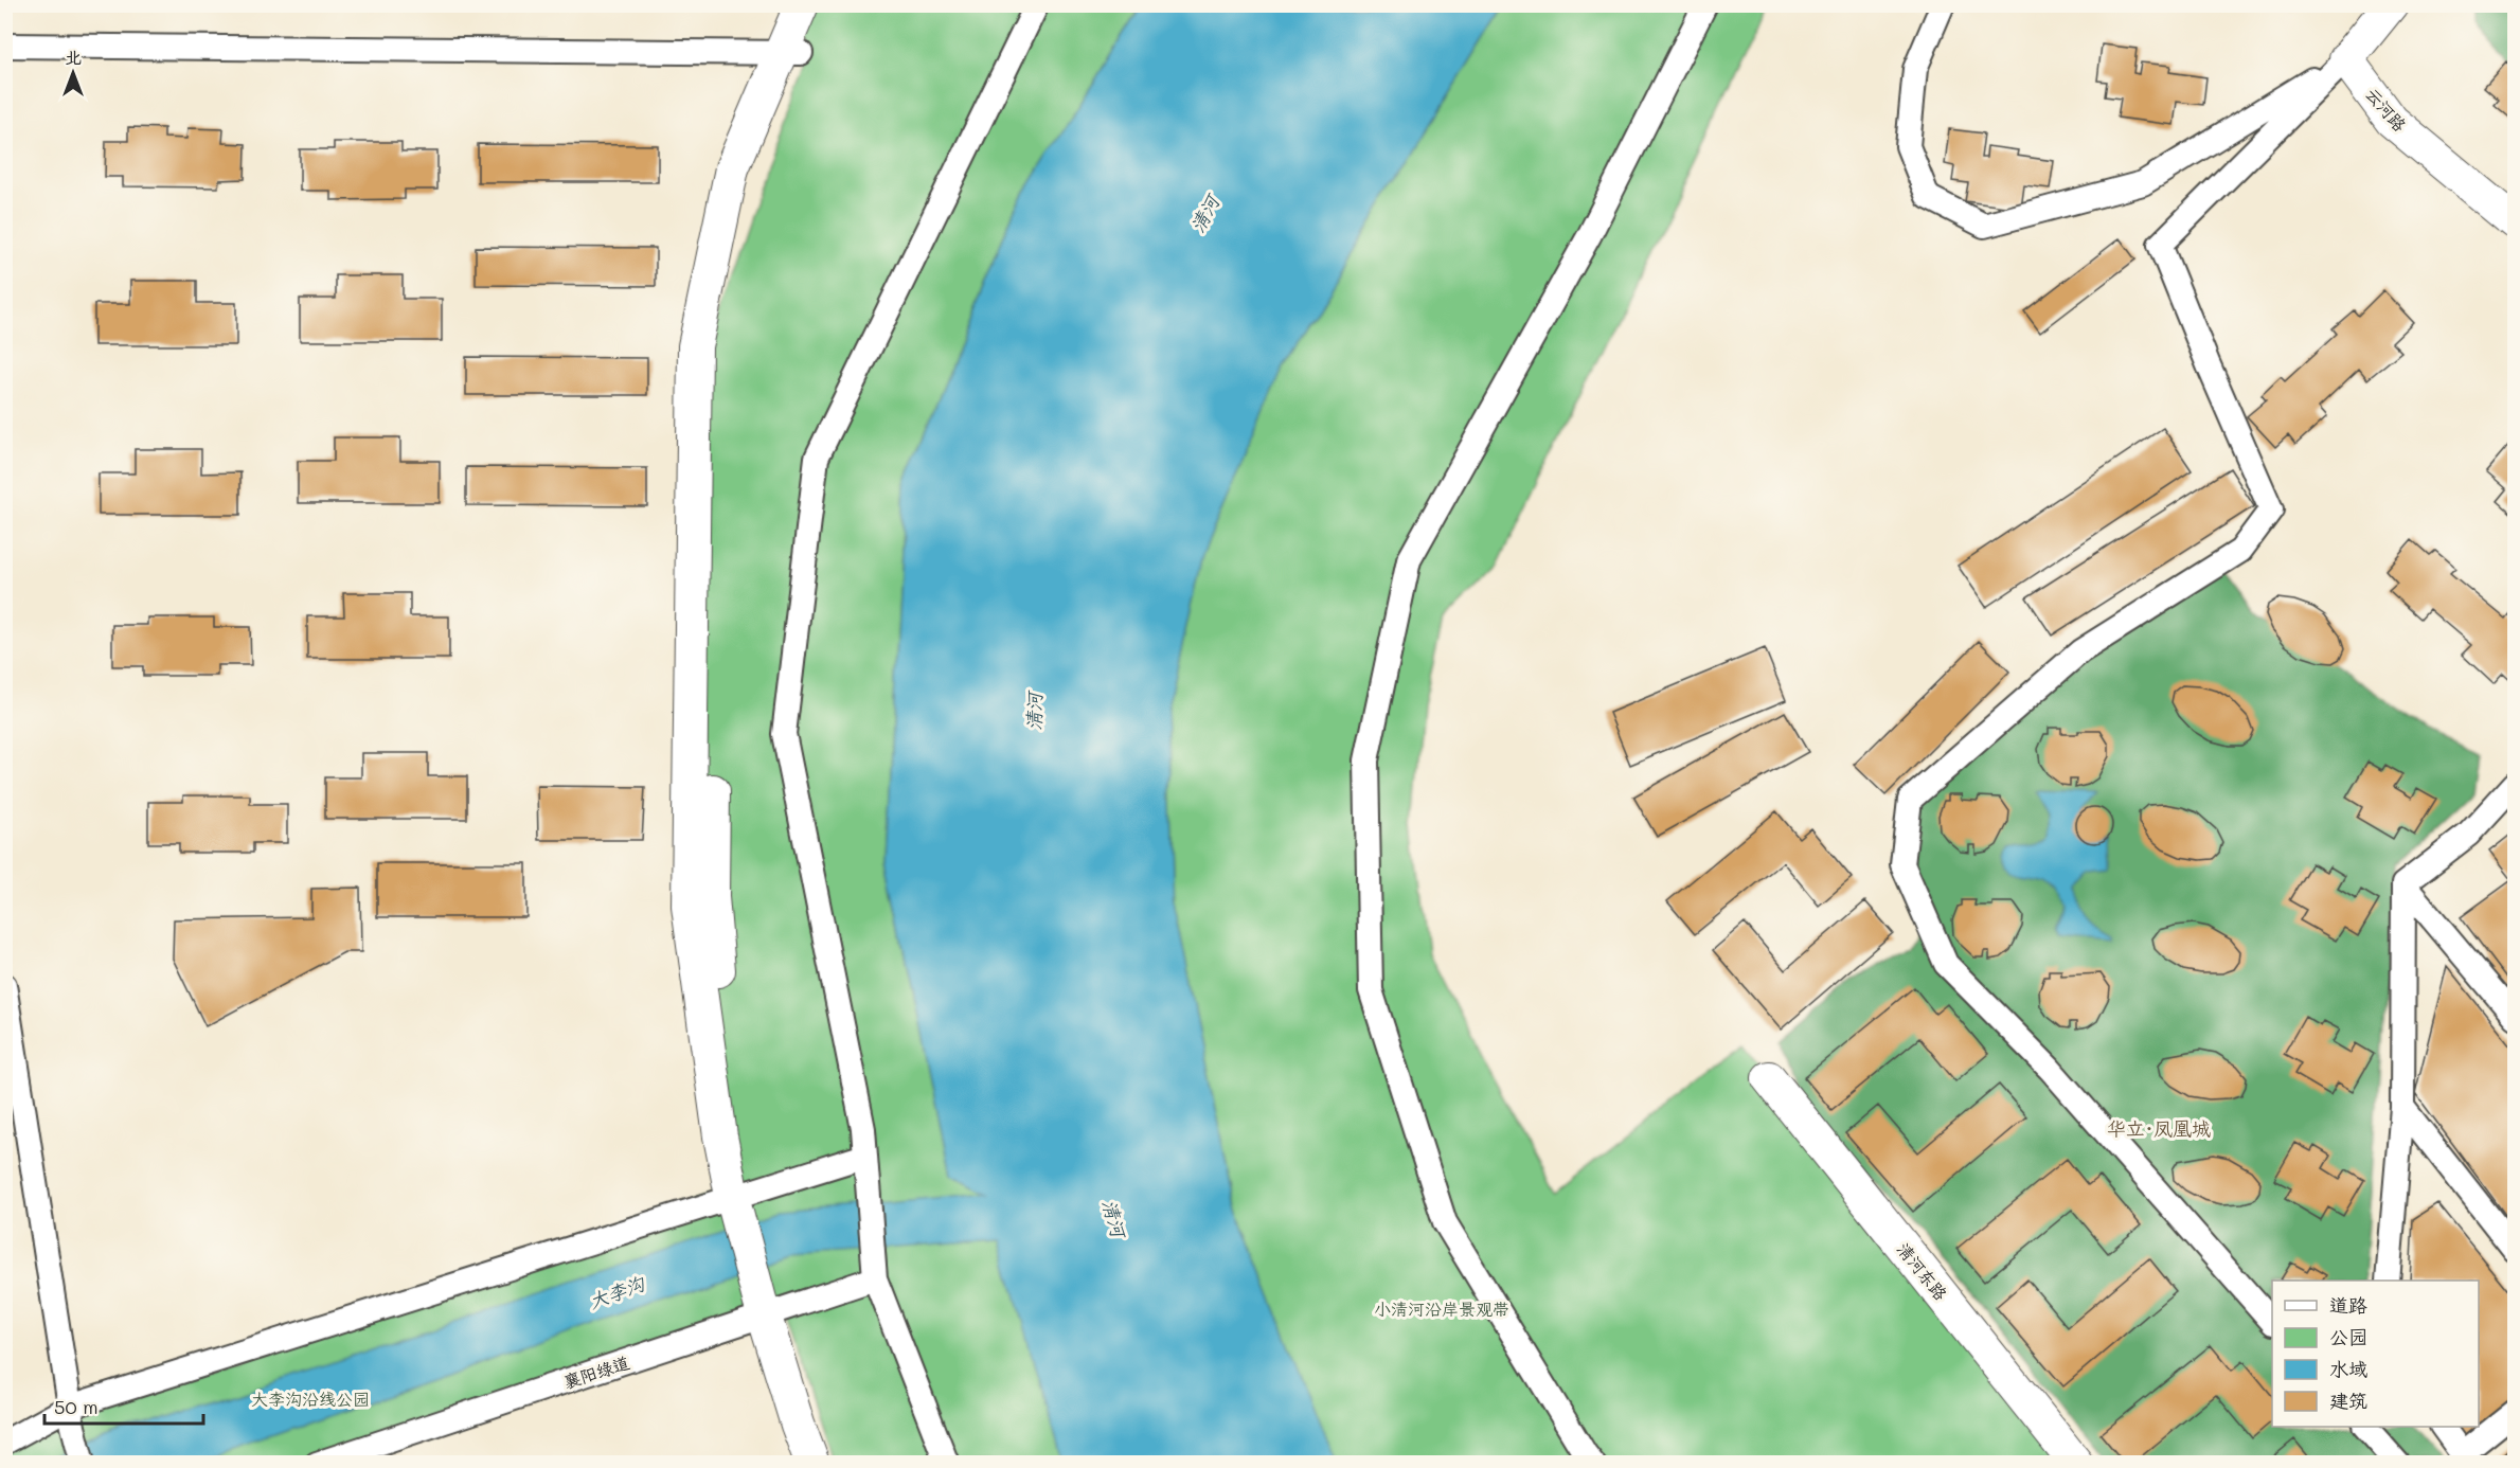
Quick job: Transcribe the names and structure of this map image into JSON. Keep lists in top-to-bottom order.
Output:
{
  "streets": {
    "main road": ["云河路", "清河东路"],
    "street": ["襄阳绿道"]
  },
  "districts": ["华立·凤凰城"],
  "water": ["清河", "大李沟"],
  "parks": ["小清河沿岸景观带", "大李沟沿线公园"],
  "legend": [
    "道路",
    "公园",
    "水域",
    "建筑"
  ],
  "scale_bar": "50 m",
  "north": "top"
}
